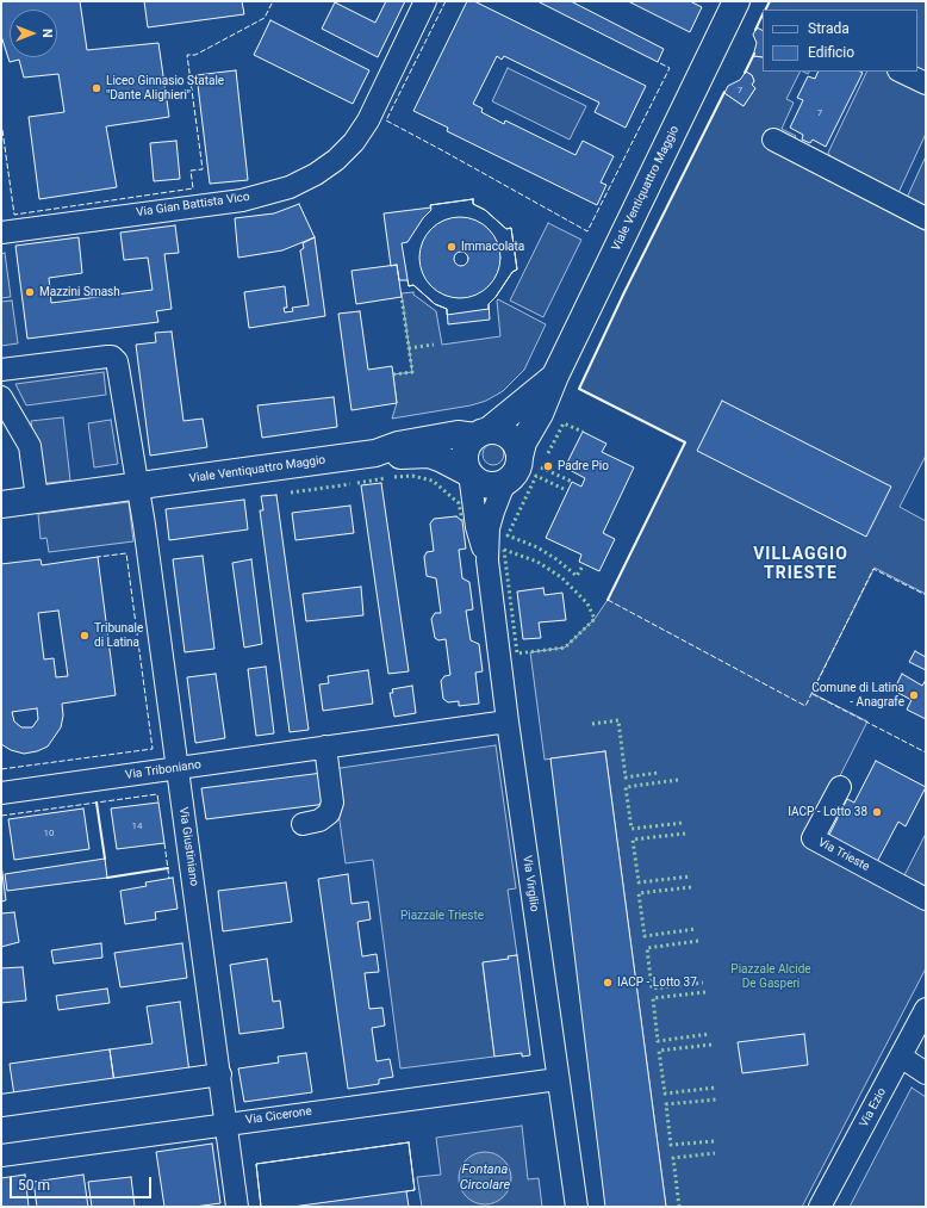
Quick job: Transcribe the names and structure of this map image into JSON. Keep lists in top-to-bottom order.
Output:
{
  "streets": {
    "main road": ["Viale Ventiquattro Maggio"],
    "street": [
      "Via Gian Battista Vico",
      "Via Triboniano",
      "Via Giustiniano",
      "Via Trieste",
      "Via Virgilio",
      "Via Ezio",
      "Via Cicerone"
    ]
  },
  "crossings": [
    ["Viale Ventiquattro Maggio", "Via Giustiniano"],
    ["Via Triboniano", "Via Giustiniano"],
    ["Via Triboniano", "Via Virgilio"],
    ["Via Giustiniano", "Via Cicerone"],
    ["Via Virgilio", "Via Cicerone"]
  ],
  "districts": ["VILLAGGIO TRIESTE"],
  "water": ["Fontana Circolare"],
  "parks": ["Piazzale Trieste", "Piazzale Alcide De Gasperi"],
  "places": [
    "Liceo Ginnasio Statale \"Dante Alighieri\"",
    "Immacolata",
    "Mazzini Smash",
    "Padre Pio",
    "Tribunale di Latina",
    "Comune di Latina - Anagrafe",
    "IACP - Lotto 38",
    "IACP - Lotto 37"
  ],
  "house_numbers": [
    "7",
    "7",
    "14",
    "10"
  ],
  "legend": ["Strada", "Edificio"],
  "scale_bar": "50 m",
  "north": "right"
}
